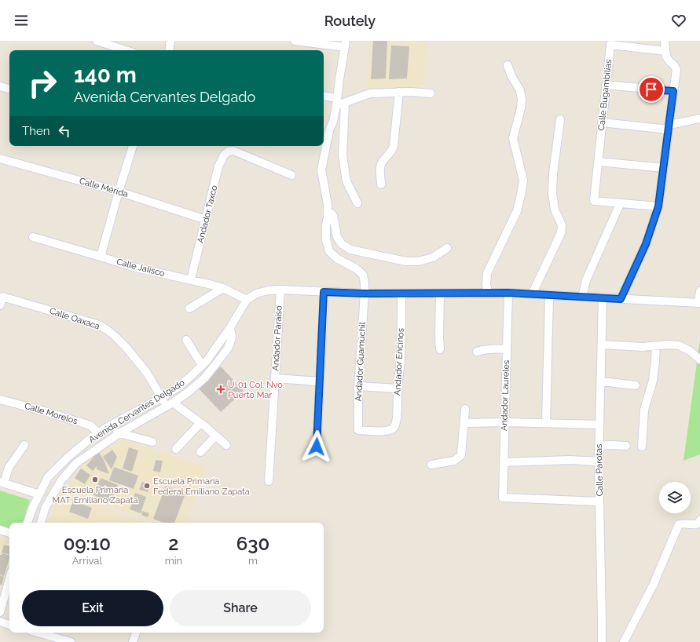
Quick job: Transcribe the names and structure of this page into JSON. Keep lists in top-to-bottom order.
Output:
{
  "streets": {
    "street": [
      "Calle Bugambilias",
      "Calle Mérida",
      "Andador Taxco",
      "Calle Jalisco",
      "Calle Oaxaca",
      "Andador Paraíso",
      "Andador Guamúchil",
      "Andador Encinos",
      "Andador Laureles",
      "Avenida Cervantes Delgado",
      "Calle Morelos",
      "Calle Parotas"
    ]
  },
  "crossings": [
    ["Calle Mérida", "Andador Taxco"],
    ["Andador Taxco", "Calle Jalisco"],
    ["Calle Jalisco", "Avenida Cervantes Delgado"],
    ["Calle Oaxaca", "Avenida Cervantes Delgado"],
    ["Andador Guamúchil", "Andador Encinos"],
    ["Andador Laureles", "Calle Parotas"],
    ["Avenida Cervantes Delgado", "Calle Morelos"]
  ],
  "places": {
    "health": ["U-01 Col. Nvo. Puerto Mar"],
    "other": ["Escuela Primaria MAT. Emiliano Zapata", "Escuela Primaria Federal Emiliano Zapata"]
  },
  "page": {
    "header": "Routely",
    "turn": ["140 m", "Avenida Cervantes Delgado"],
    "then": "Then",
    "eta": [
      "09:10",
      "Arrival",
      "2",
      "min",
      "630",
      "m"
    ],
    "buttons": ["Exit", "Share"]
  }
}
